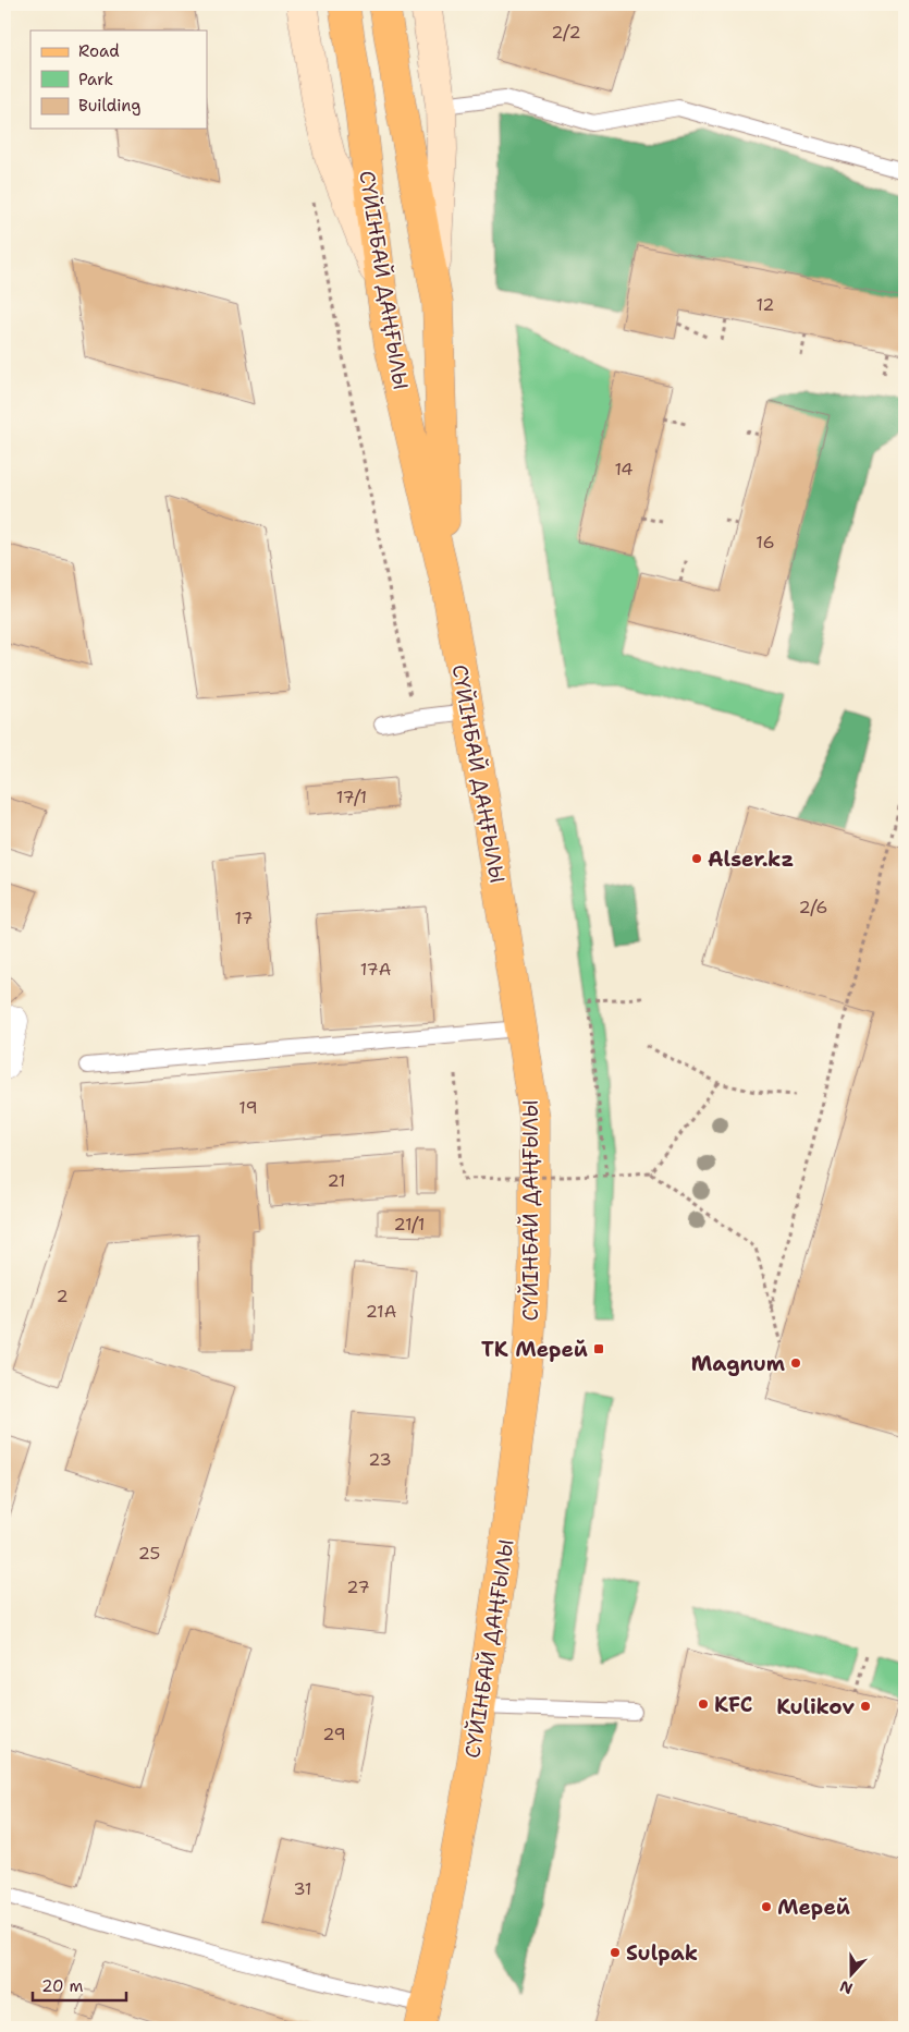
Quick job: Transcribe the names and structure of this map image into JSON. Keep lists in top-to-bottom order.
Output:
{
  "streets": {
    "main road": ["СҮЙІНБАЙ ДАҢҒЫЛЫ"]
  },
  "places": {
    "other": [
      "Alser.kz",
      "Magnum",
      "KFC",
      "Kulikov",
      "Мерей",
      "Sulpak"
    ],
    "transit": ["ТК Мерей"]
  },
  "house_numbers": [
    "2/2",
    "12",
    "14",
    "16",
    "17/1",
    "2/6",
    "17",
    "17А",
    "19",
    "21",
    "21/1",
    "2",
    "21А",
    "23",
    "25",
    "27",
    "29",
    "31"
  ],
  "legend": ["Road", "Park", "Building"],
  "scale_bar": "20 m",
  "north": "bottom"
}
